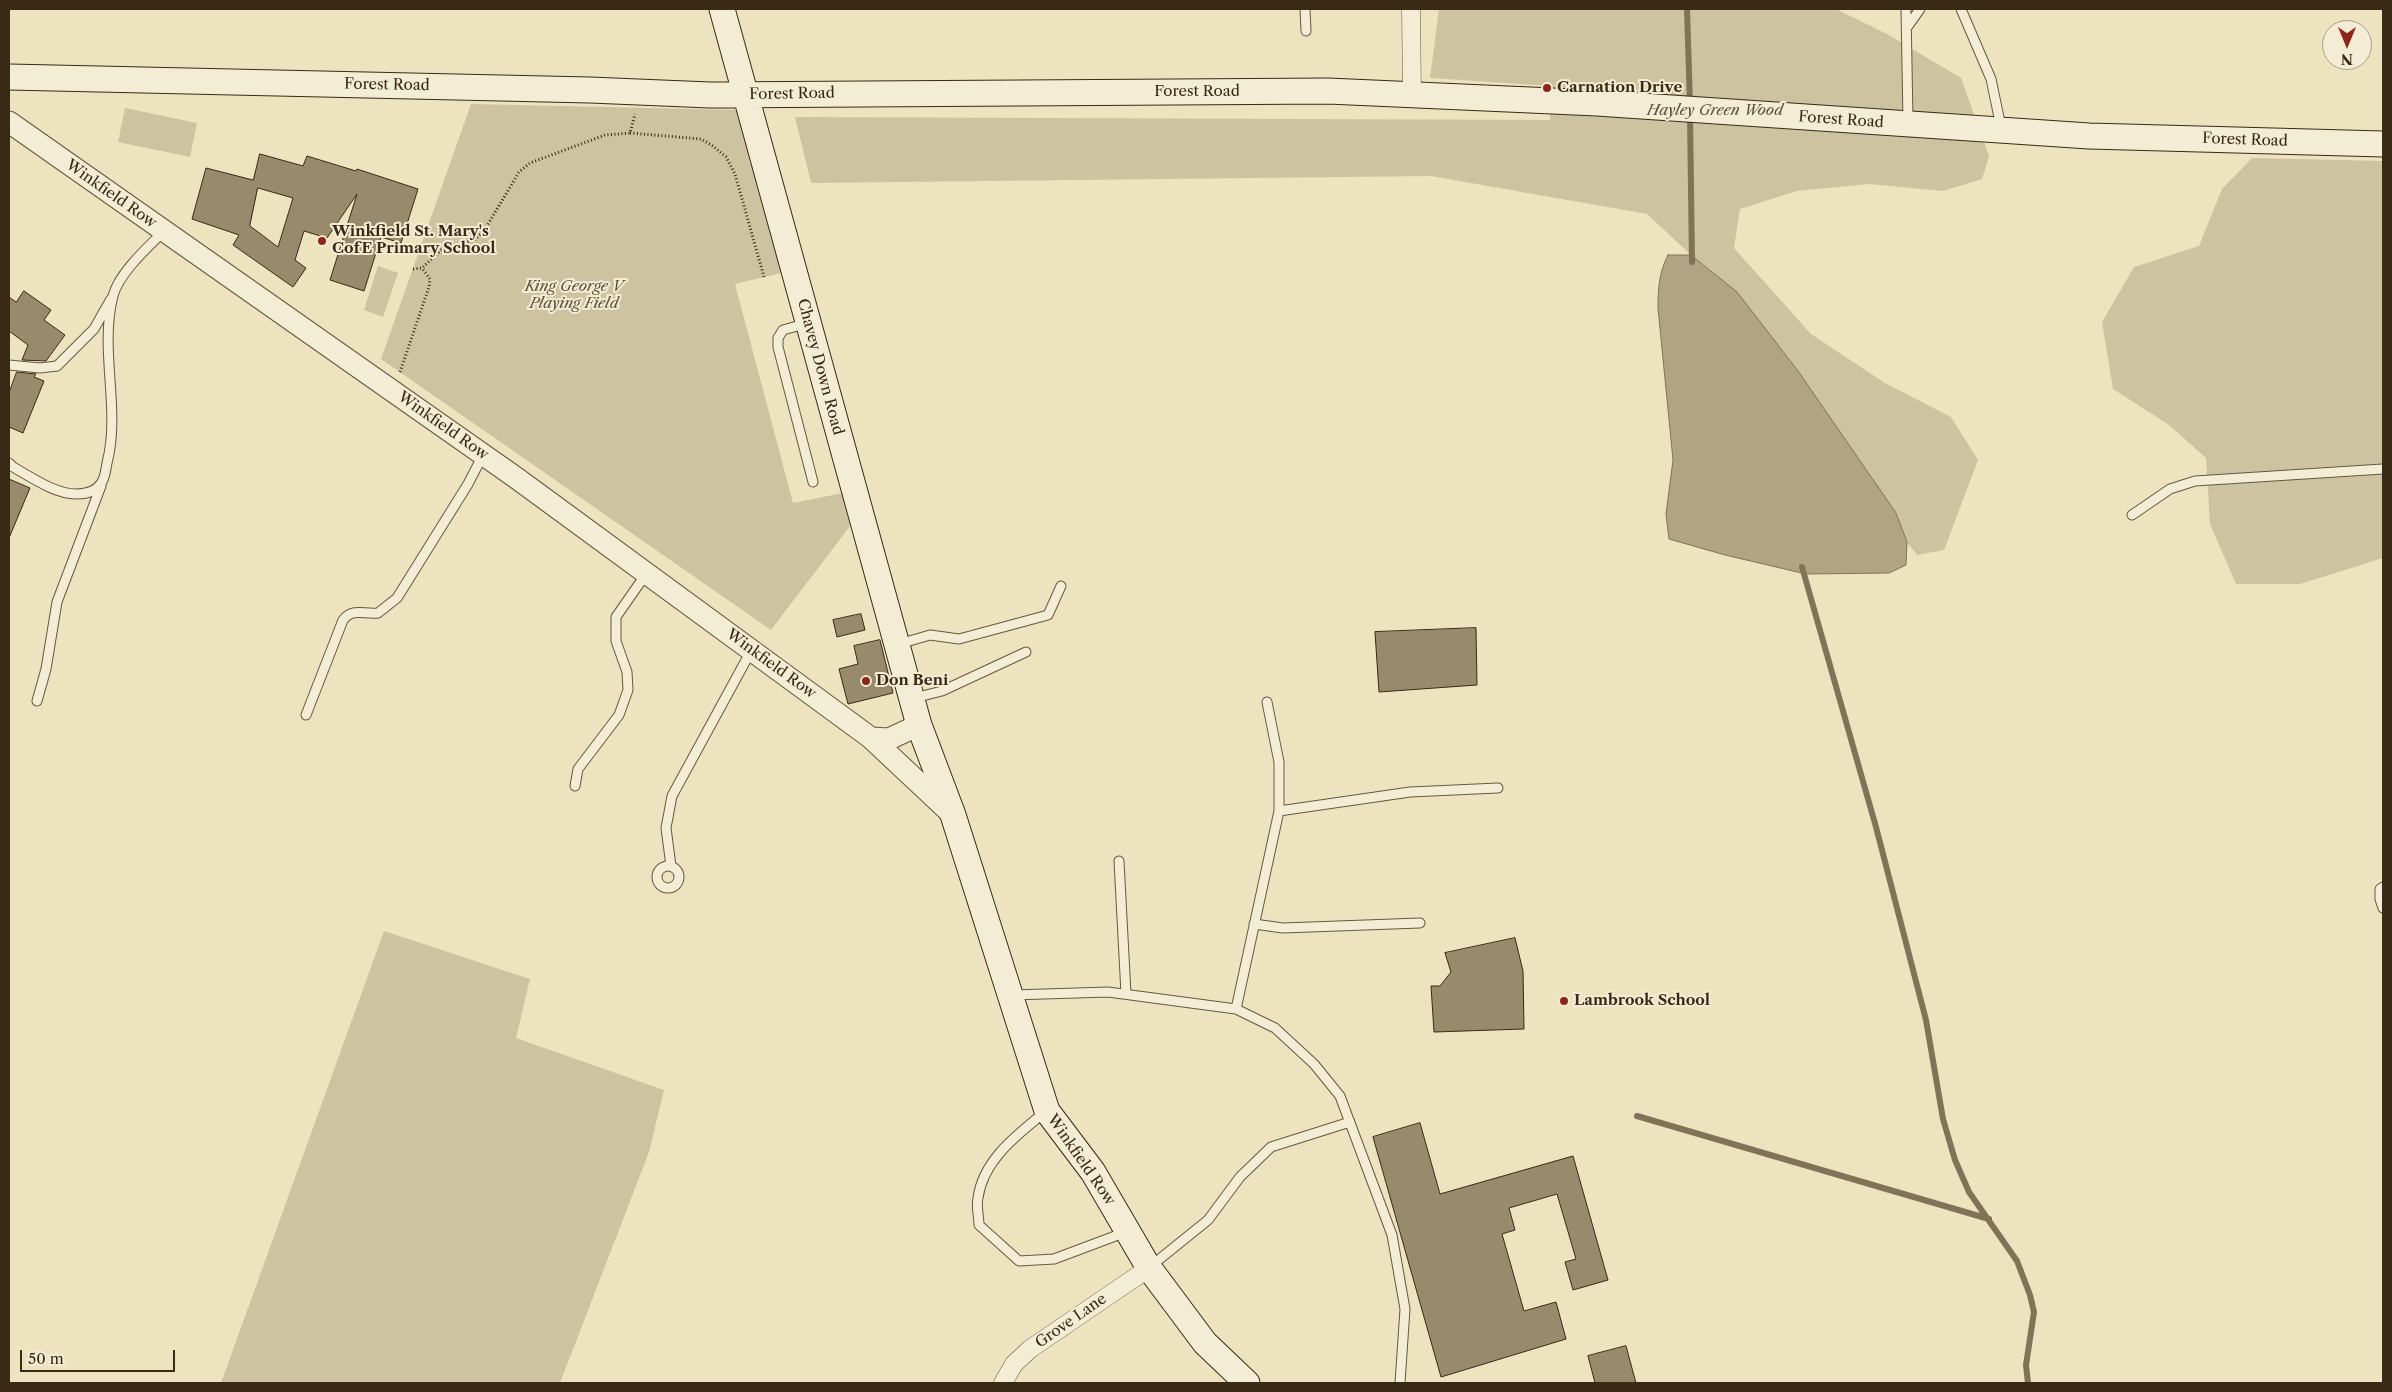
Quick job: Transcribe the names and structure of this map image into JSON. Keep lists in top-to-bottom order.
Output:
{
  "streets": {
    "main road": ["Forest Road", "Winkfield Row", "Chavey Down Road"],
    "street": ["Grove Lane"]
  },
  "crossings": [
    ["Forest Road", "Chavey Down Road"],
    ["Winkfield Row", "Chavey Down Road"],
    ["Winkfield Row", "Grove Lane"]
  ],
  "parks": ["Hayley Green Wood", "King George V Playing Field"],
  "places": [
    "Carnation Drive",
    "Winkfield St. Mary's CofE Primary School",
    "Don Beni",
    "Lambrook School"
  ],
  "scale_bar": "50 m",
  "north": "bottom"
}
